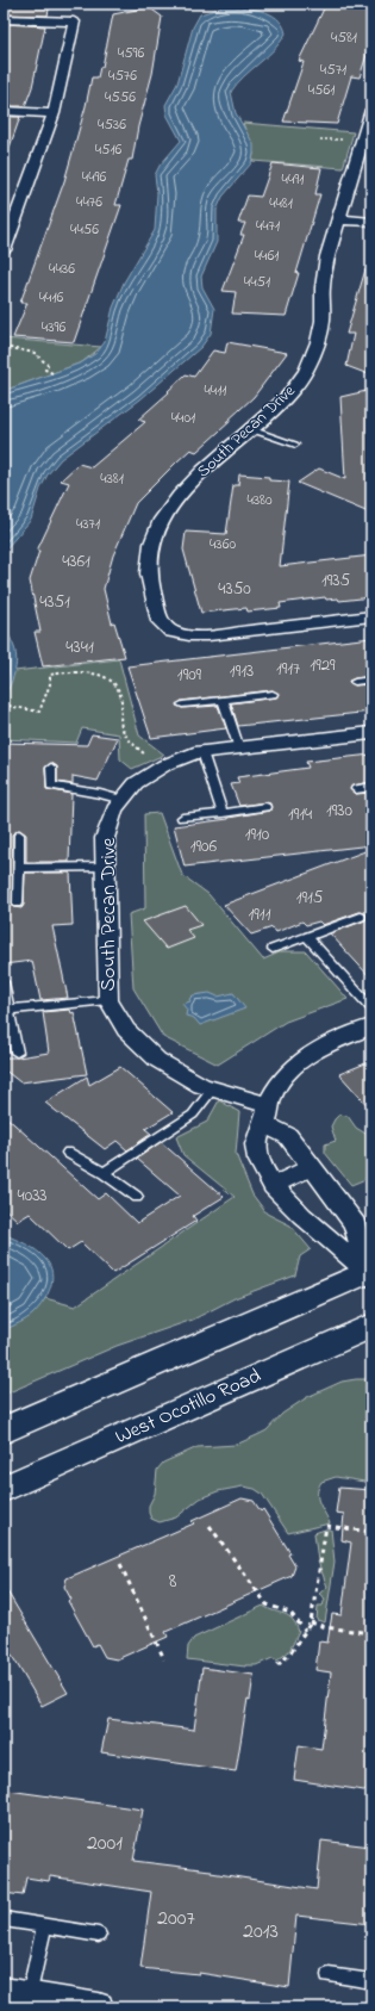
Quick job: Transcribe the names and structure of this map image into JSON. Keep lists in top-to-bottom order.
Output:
{
  "streets": {
    "main road": ["West Ocotillo Road"],
    "street": ["South Pecan Drive"]
  },
  "house_numbers": [
    "4581",
    "4596",
    "4571",
    "4576",
    "4561",
    "4556",
    "4536",
    "4516",
    "4496",
    "4491",
    "4476",
    "4481",
    "4471",
    "4456",
    "4461",
    "4436",
    "4451",
    "4416",
    "4396",
    "4411",
    "4401",
    "4381",
    "4380",
    "4371",
    "4360",
    "4361",
    "1935",
    "4350",
    "4351",
    "4341",
    "1929",
    "1917",
    "1913",
    "1909",
    "1930",
    "1914",
    "1910",
    "1906",
    "1915",
    "1911",
    "4033",
    "8",
    "2001",
    "2007",
    "2013"
  ]
}
